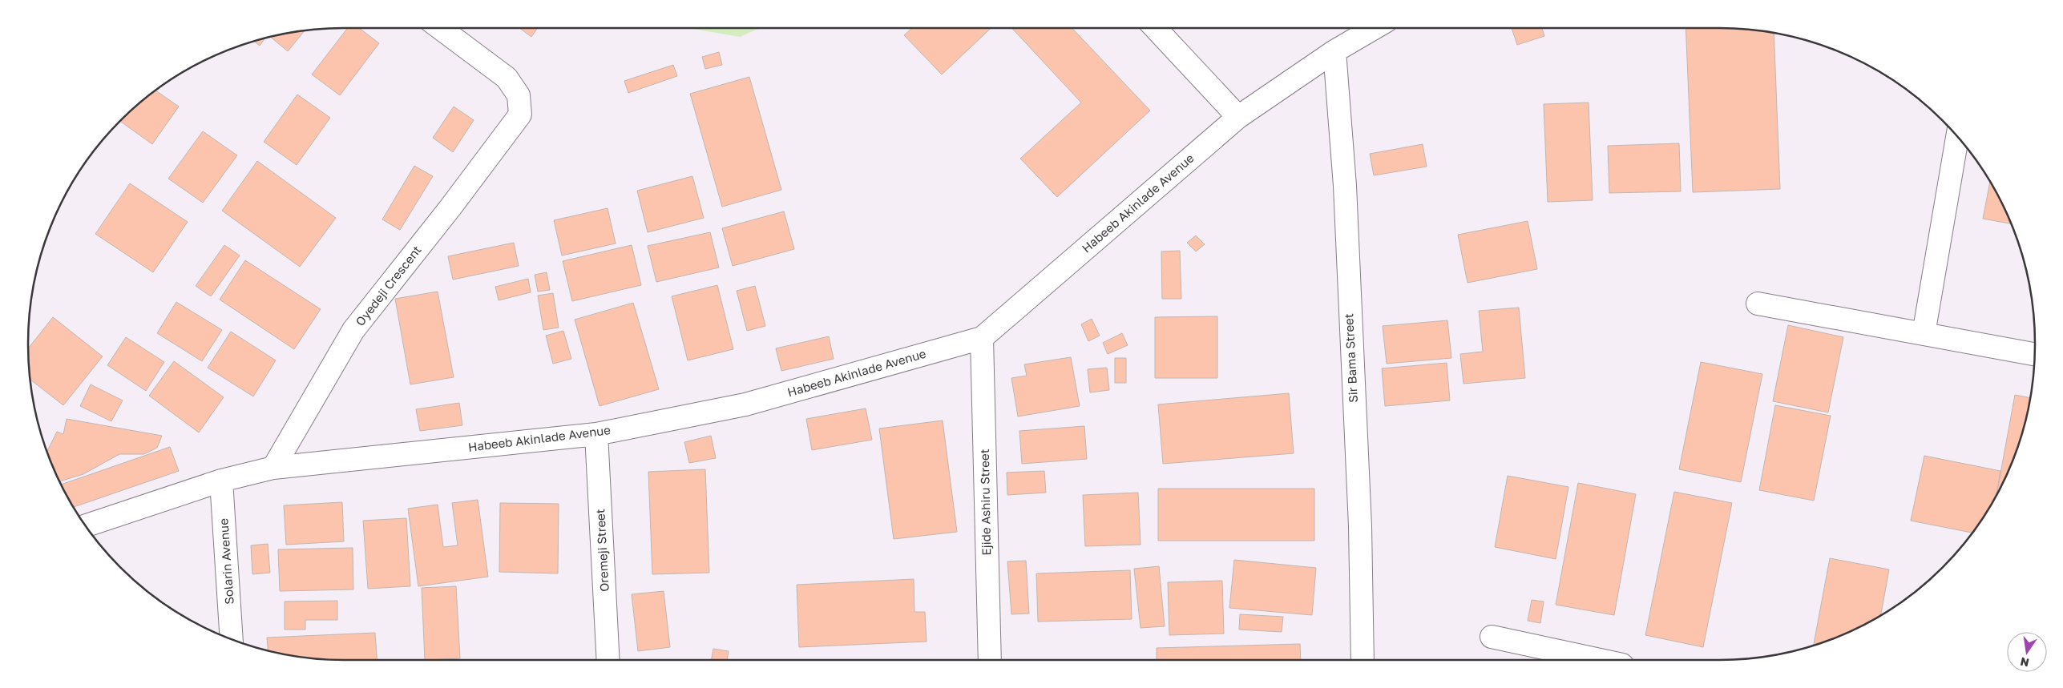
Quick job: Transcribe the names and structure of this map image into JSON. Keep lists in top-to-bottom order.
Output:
{
  "streets": {
    "street": [
      "Habeeb Akinlade Avenue",
      "Oyedeji Crescent",
      "Sir Bama Street",
      "Ejide Ashiru Street",
      "Oremeji Street",
      "Solarin Avenue"
    ]
  },
  "crossings": [
    ["Habeeb Akinlade Avenue", "Oyedeji Crescent"],
    ["Habeeb Akinlade Avenue", "Sir Bama Street"],
    ["Habeeb Akinlade Avenue", "Ejide Ashiru Street"],
    ["Habeeb Akinlade Avenue", "Oremeji Street"],
    ["Habeeb Akinlade Avenue", "Solarin Avenue"]
  ],
  "north": "bottom"
}
